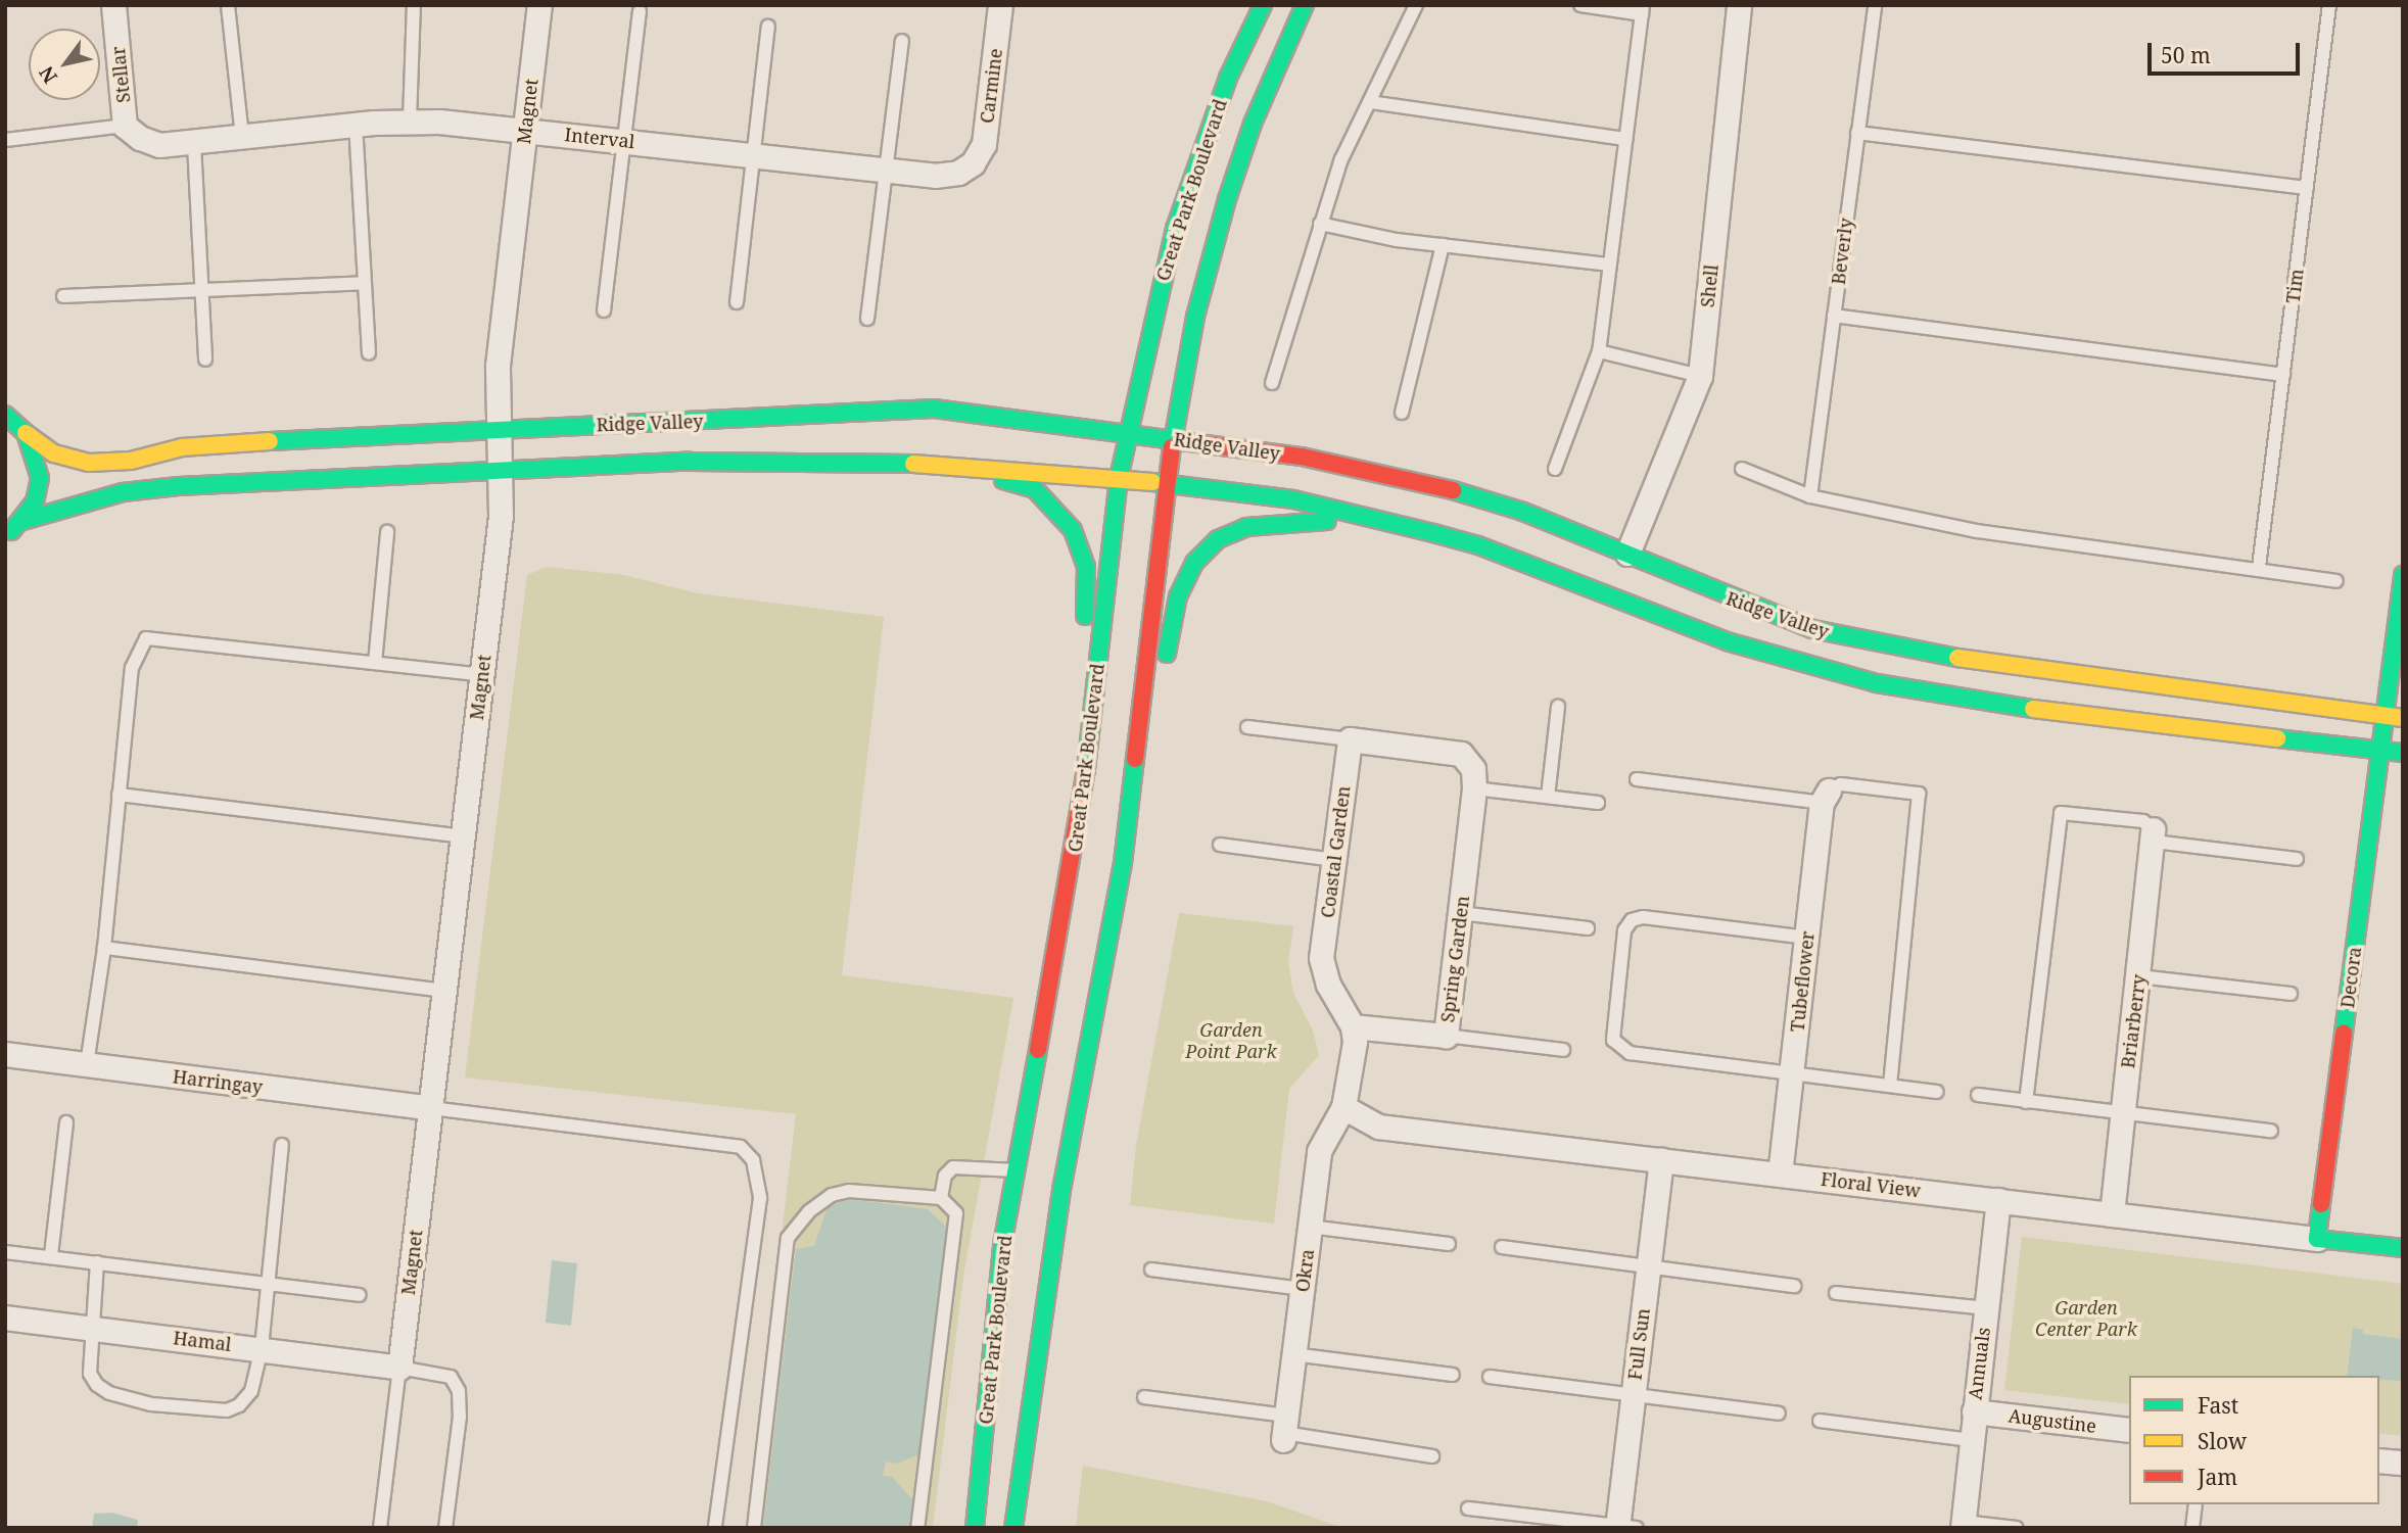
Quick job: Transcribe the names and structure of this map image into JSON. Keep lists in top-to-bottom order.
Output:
{
  "streets": {
    "main road": [
      "Great Park Boulevard",
      "Ridge Valley",
      "Decora",
      "Floral View"
    ],
    "street": [
      "Stellar",
      "Carmine",
      "Magnet",
      "Interval",
      "Shell",
      "Coastal Garden",
      "Spring Garden",
      "Tubeflower",
      "Briarberry",
      "Harringay",
      "Okra",
      "Hamal",
      "Full Sun",
      "Annuals",
      "Augustine"
    ],
    "lane": ["Beverly", "Tim"]
  },
  "crossings": [
    ["Stellar", "Interval"],
    ["Carmine", "Interval"],
    ["Magnet", "Interval"],
    ["Magnet", "Ridge Valley"],
    ["Magnet", "Harringay"],
    ["Magnet", "Hamal"],
    ["Great Park Boulevard", "Ridge Valley"],
    ["Shell", "Ridge Valley"],
    ["Ridge Valley", "Decora"],
    ["Coastal Garden", "Spring Garden"],
    ["Decora", "Floral View"],
    ["Tubeflower", "Floral View"],
    ["Briarberry", "Floral View"],
    ["Floral View", "Okra"],
    ["Floral View", "Full Sun"],
    ["Floral View", "Annuals"],
    ["Annuals", "Augustine"]
  ],
  "parks": ["Garden Point Park", "Garden Center Park"],
  "legend": ["Fast", "Slow", "Jam"],
  "scale_bar": "50 m",
  "north": "bottom left"
}
